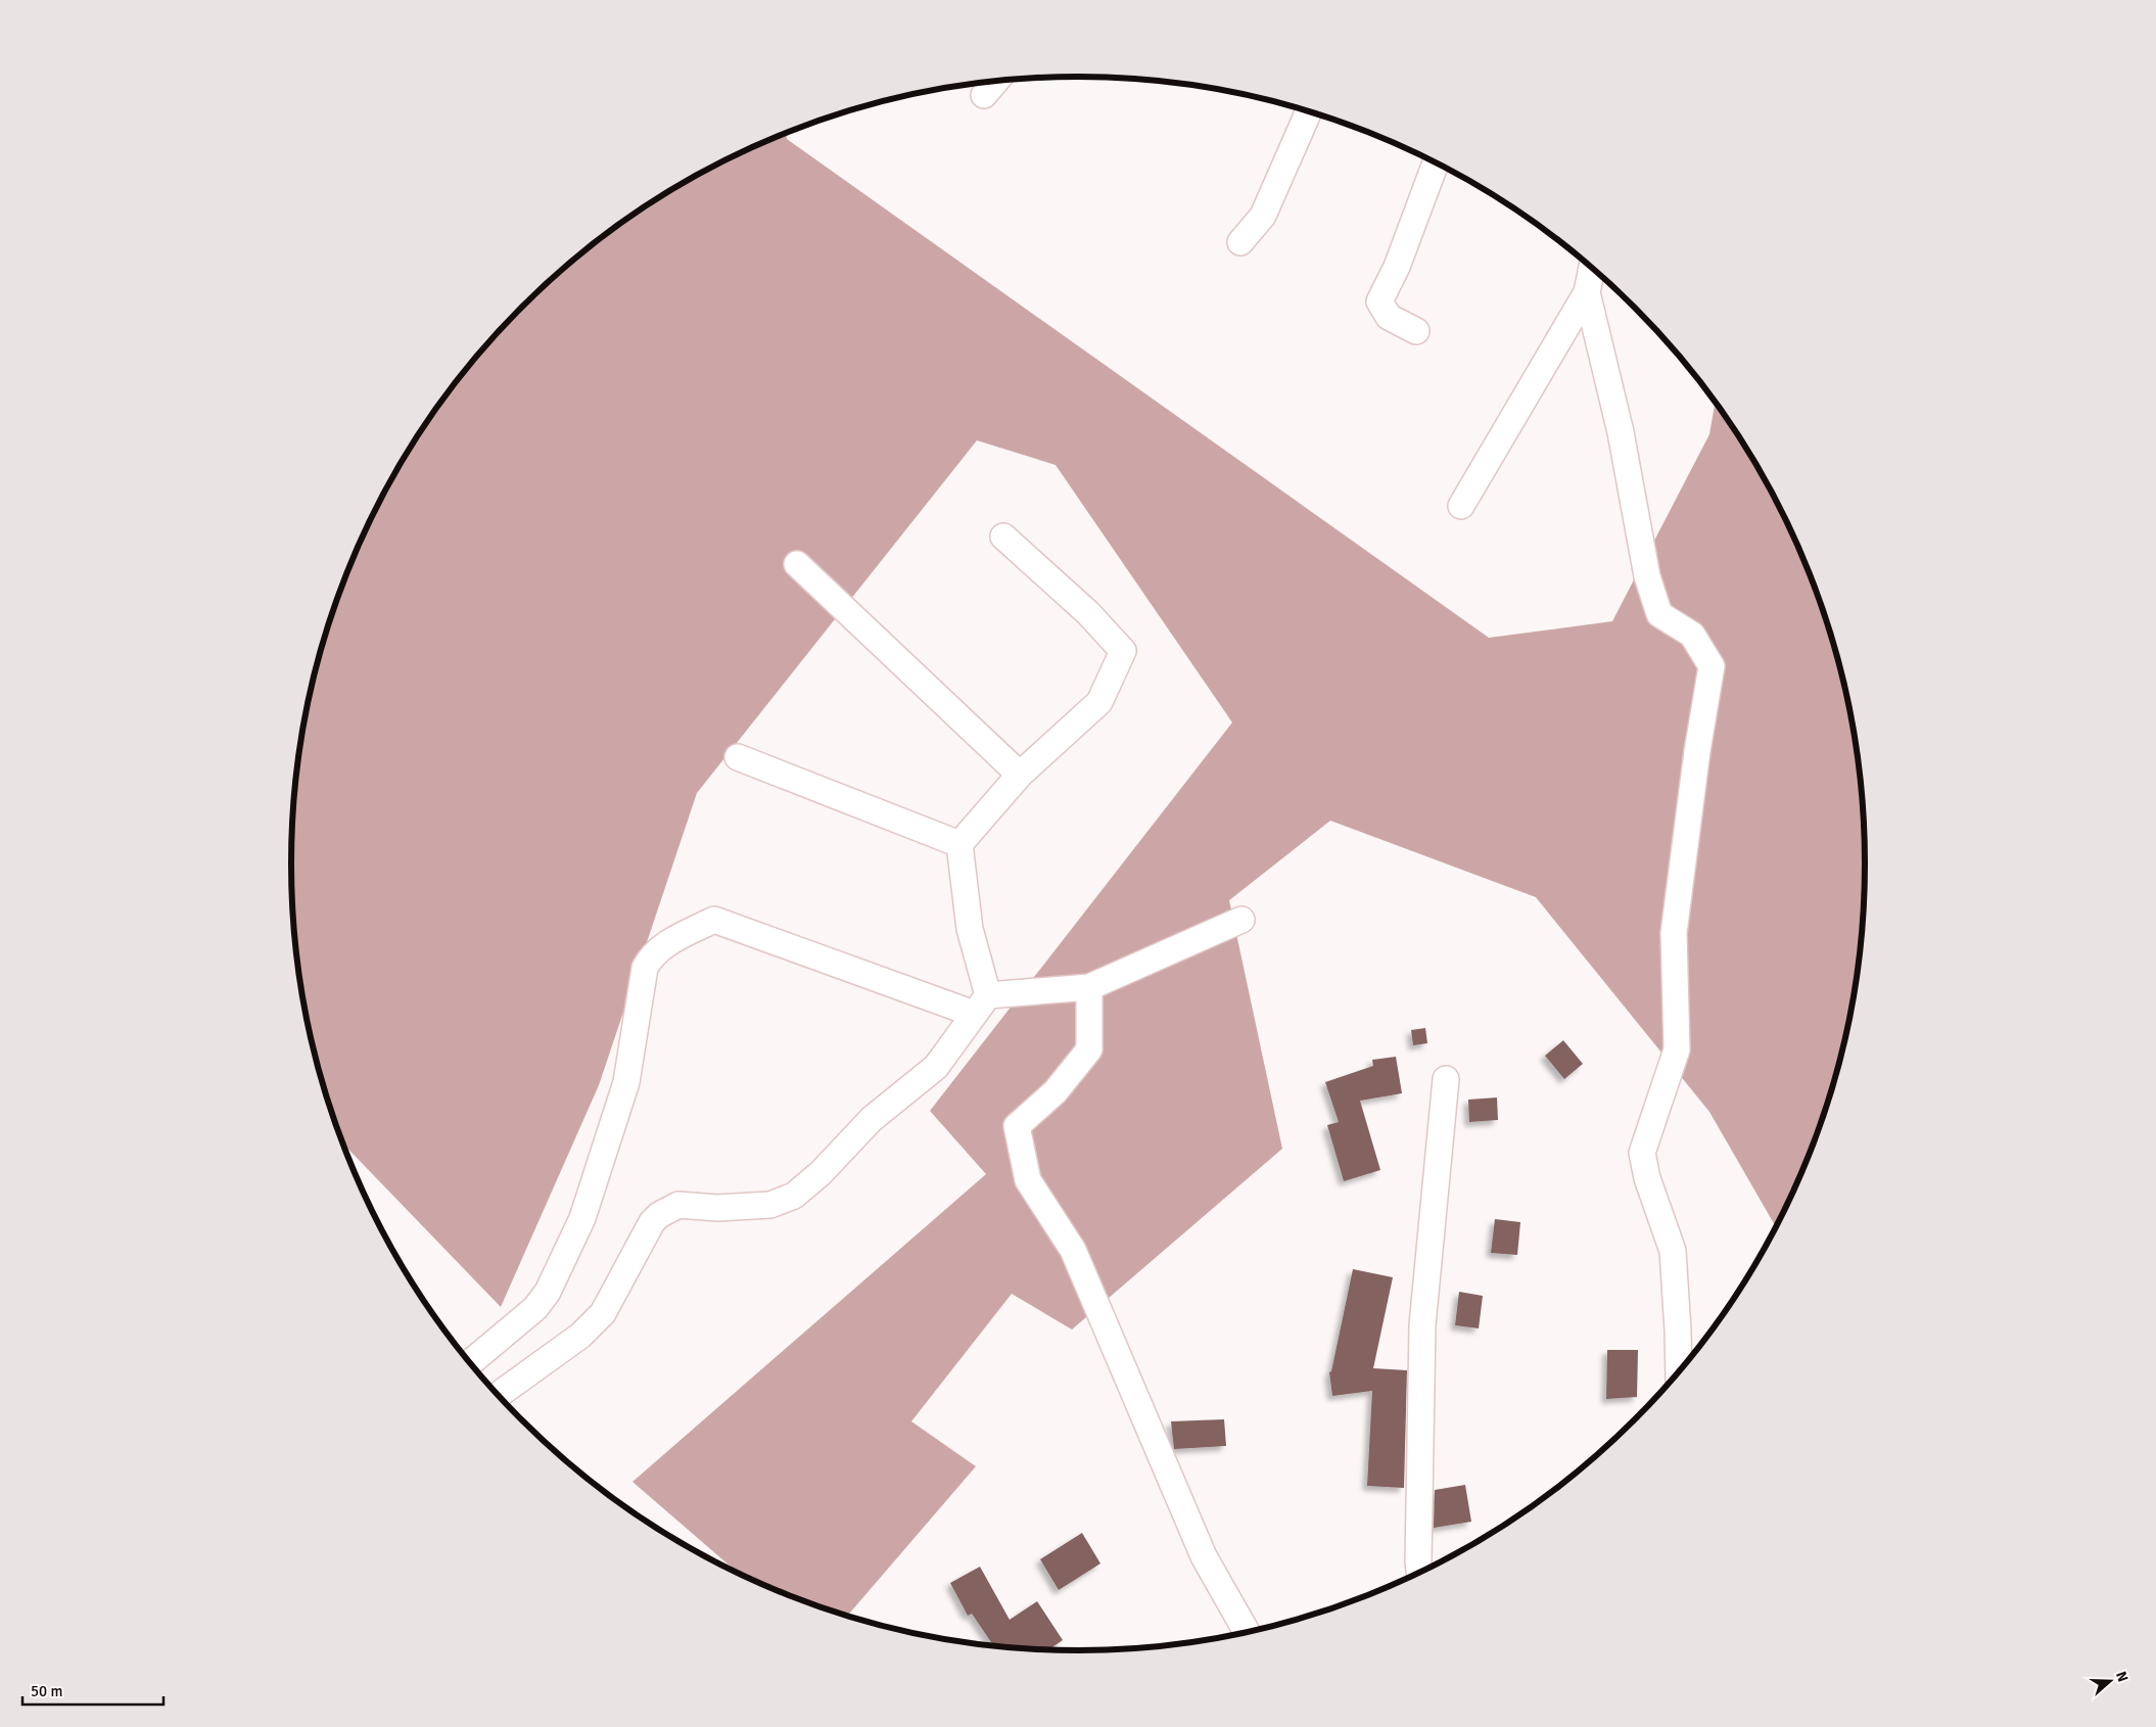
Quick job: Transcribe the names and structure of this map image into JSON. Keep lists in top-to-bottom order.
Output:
{
  "scale_bar": "50 m",
  "north": "right"
}
